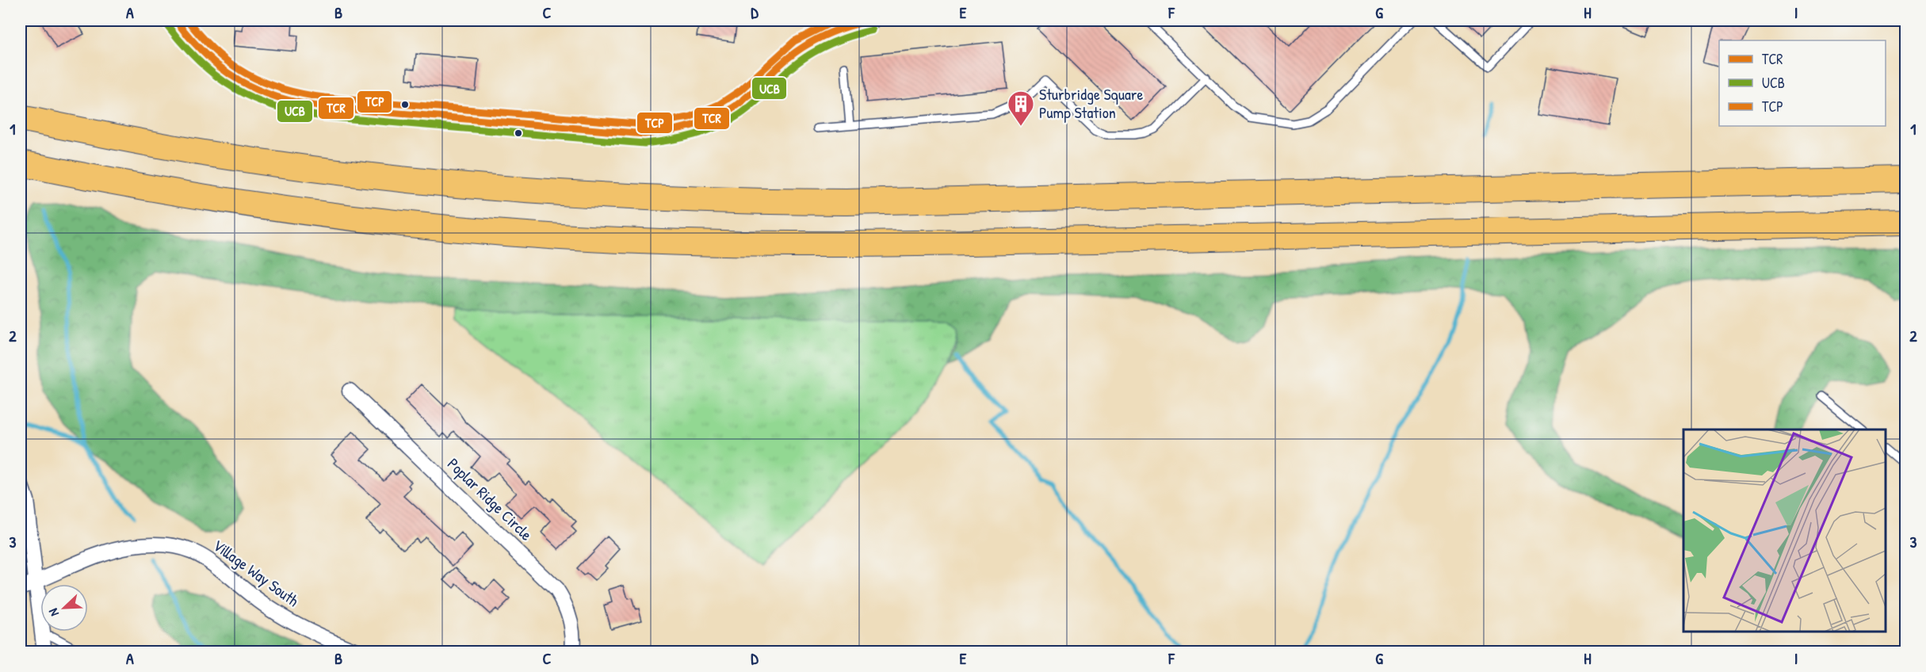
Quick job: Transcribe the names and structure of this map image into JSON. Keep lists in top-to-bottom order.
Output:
{
  "streets": {
    "street": ["Poplar Ridge Circle", "Village Way South"]
  },
  "places": {
    "building": ["Sturbridge Square Pump Station"]
  },
  "lines": ["transit line TCR", "transit line TCP", "transit line UCB"],
  "legend": ["TCR", "UCB", "TCP"],
  "north": "bottom left",
  "grid": {
    "columns": [
      "A",
      "B",
      "C",
      "D",
      "E",
      "F",
      "G",
      "H",
      "I"
    ],
    "rows": ["1", "2", "3"]
  }
}
